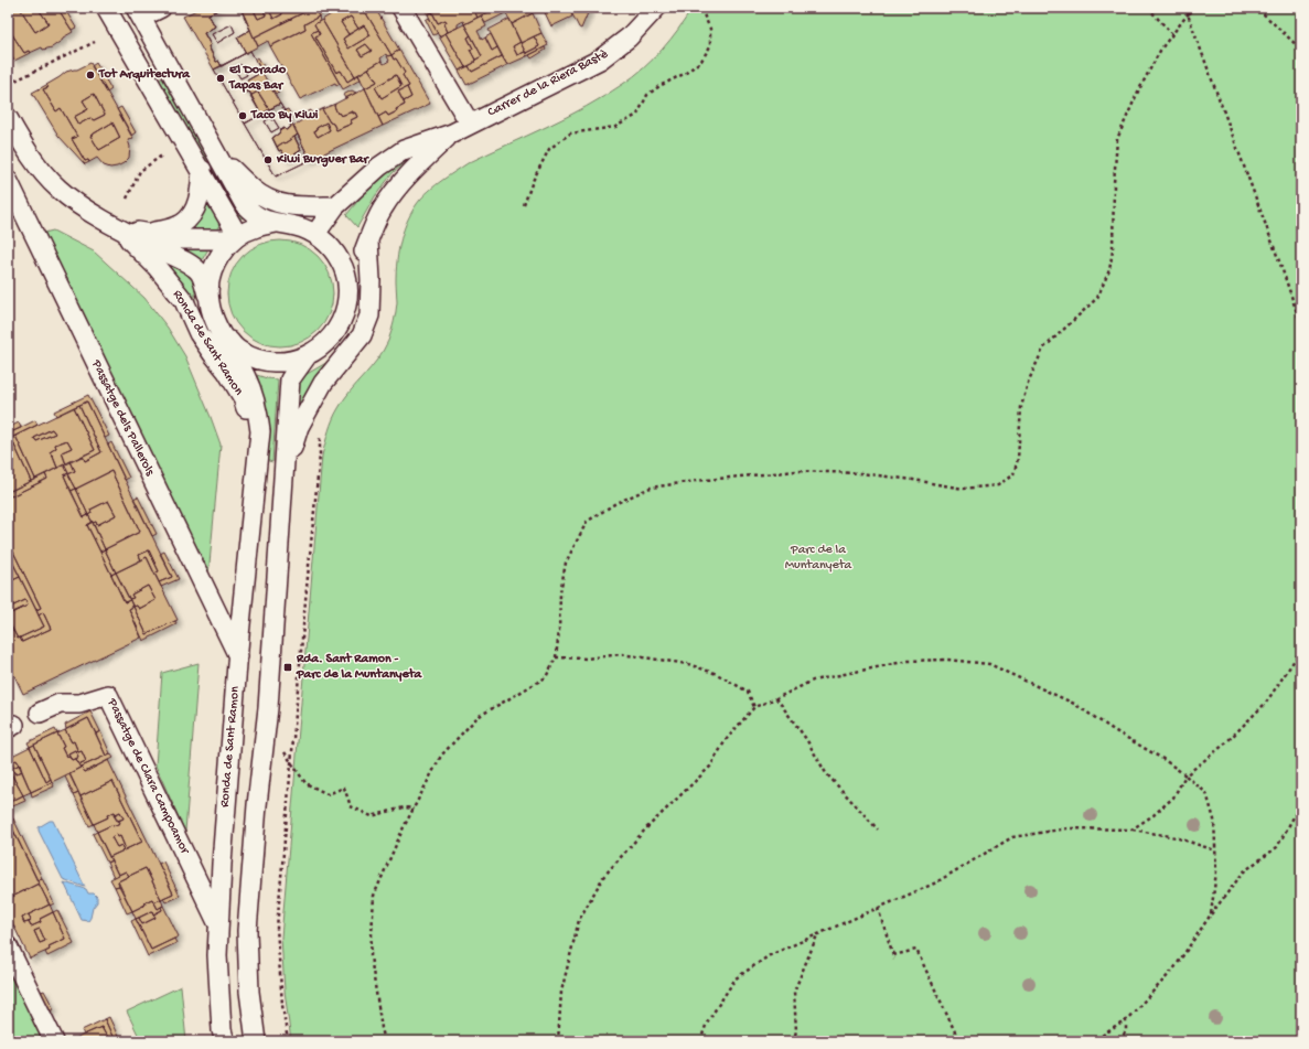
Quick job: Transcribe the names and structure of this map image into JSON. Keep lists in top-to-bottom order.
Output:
{
  "streets": {
    "street": [
      "Carrer de la Riera Bastè",
      "Ronda de Sant Ramon",
      "Passatge dels Pallerols",
      "Passatge de Clara Campoamor"
    ]
  },
  "crossings": [
    ["Carrer de la Riera Bastè", "Ronda de Sant Ramon"],
    ["Ronda de Sant Ramon", "Passatge dels Pallerols"],
    ["Ronda de Sant Ramon", "Passatge de Clara Campoamor"]
  ],
  "parks": ["Parc de la Muntanyeta"],
  "places": {
    "other": [
      "Tot Arquitectura",
      "El Dorado Tapas Bar",
      "Taco By Kiwi",
      "Kiwi Burguer Bar"
    ],
    "transit": ["Rda. Sant Ramon - Parc de la Muntanyeta"]
  }
}
